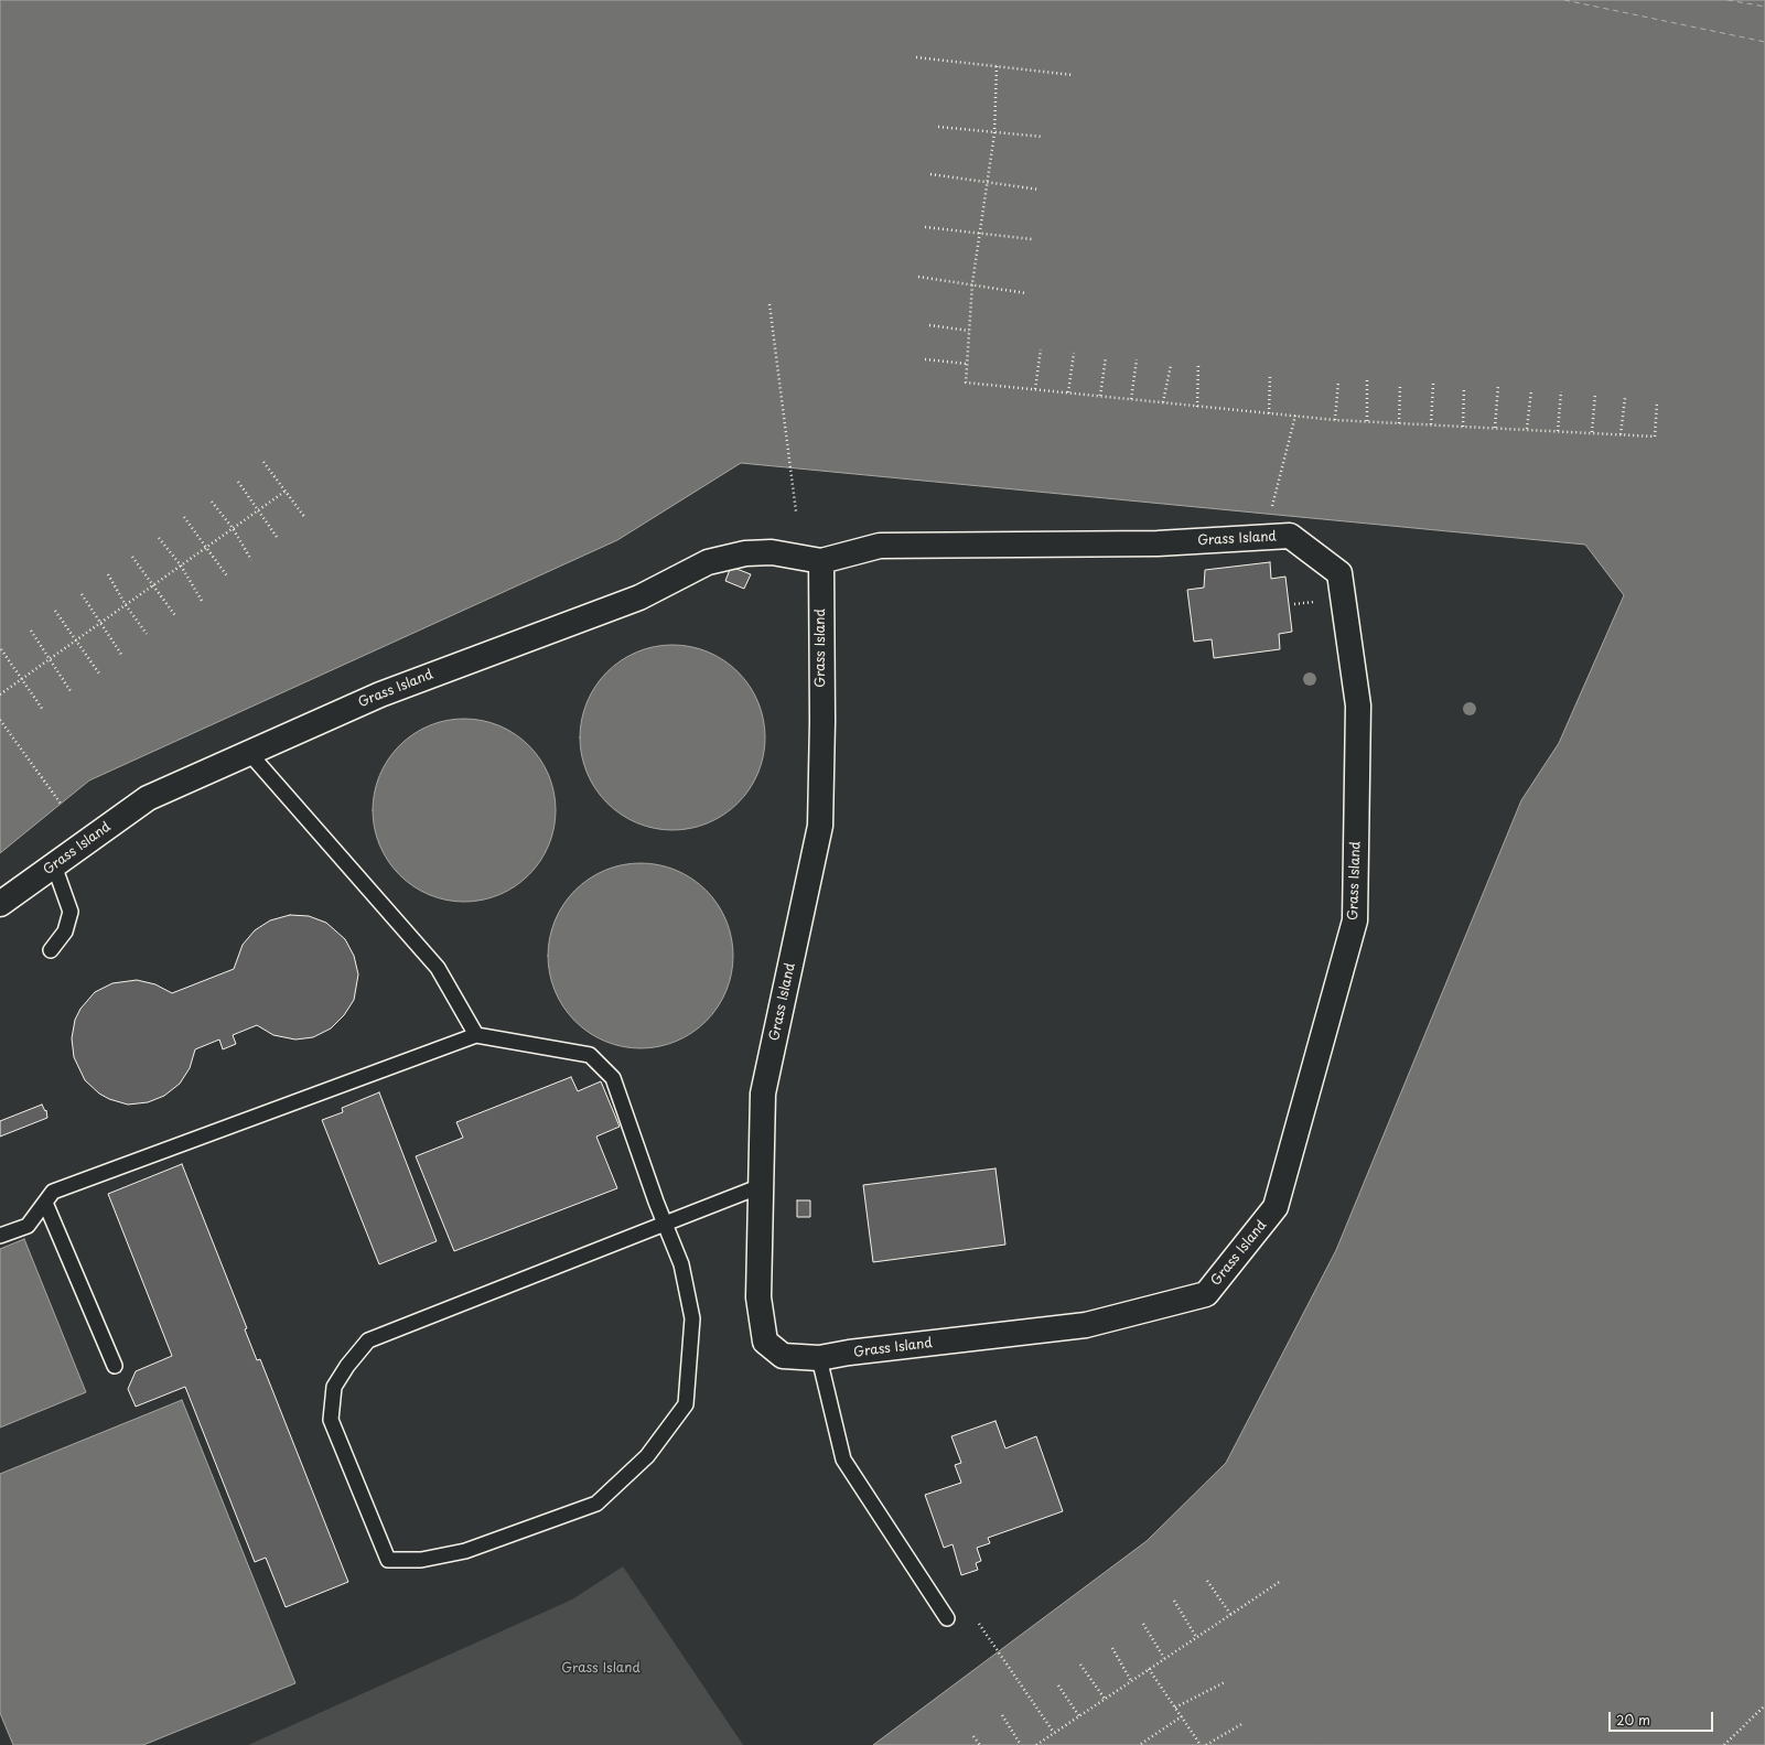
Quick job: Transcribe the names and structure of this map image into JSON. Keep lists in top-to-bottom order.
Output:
{
  "streets": {
    "street": ["Grass Island"]
  },
  "parks": ["Grass Island"],
  "scale_bar": "20 m"
}
